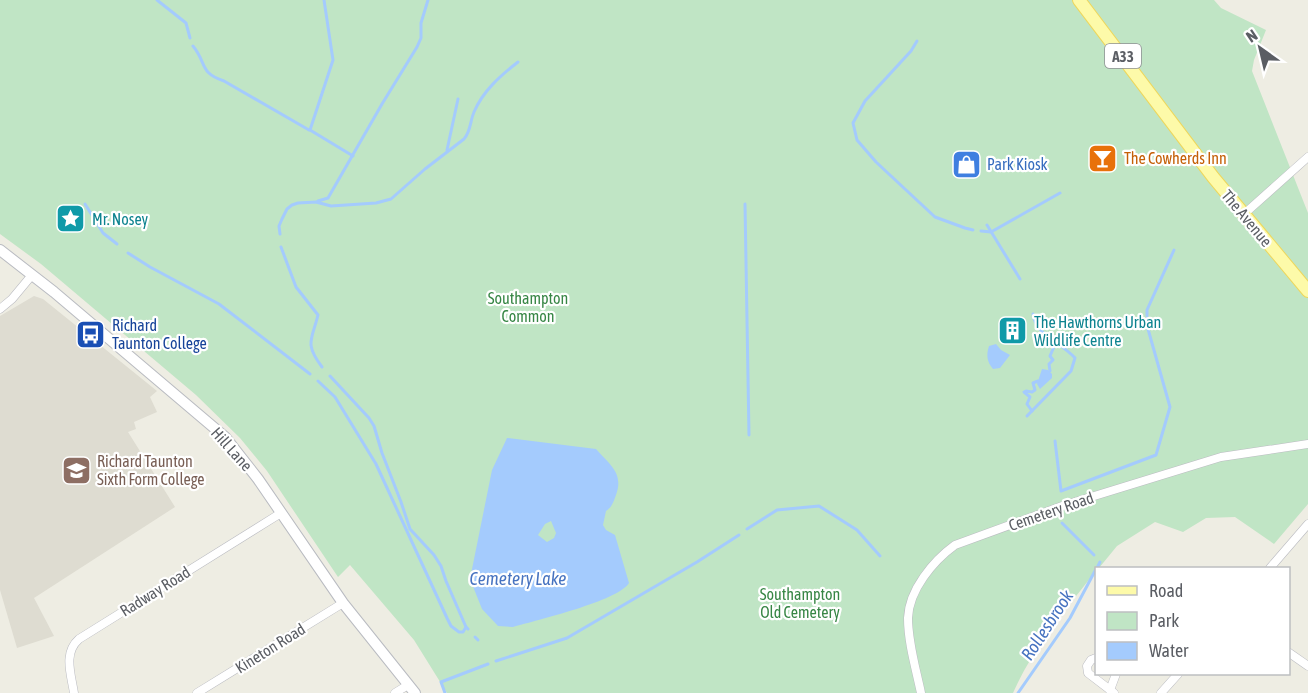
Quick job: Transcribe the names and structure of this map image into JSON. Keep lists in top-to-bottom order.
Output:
{
  "streets": {
    "main road": ["A33", "The Avenue"],
    "street": [
      "Hill Lane",
      "Cemetery Road",
      "Radway Road",
      "Kineton Road"
    ]
  },
  "crossings": [
    ["Hill Lane", "Radway Road"],
    ["Hill Lane", "Kineton Road"]
  ],
  "water": ["Cemetery Lake", "Rollesbrook"],
  "parks": ["Southampton Common", "Southampton Old Cemetery"],
  "places": {
    "bar": ["The Cowherds Inn"],
    "shop": ["Park Kiosk"],
    "place": ["Mr. Nosey"],
    "building": ["The Hawthorns Urban Wildlife Centre"],
    "bus stop": ["Richard Taunton College"],
    "school or university": ["Richard Taunton Sixth Form College"]
  },
  "legend": ["Road", "Park", "Water"],
  "north": "top left"
}
